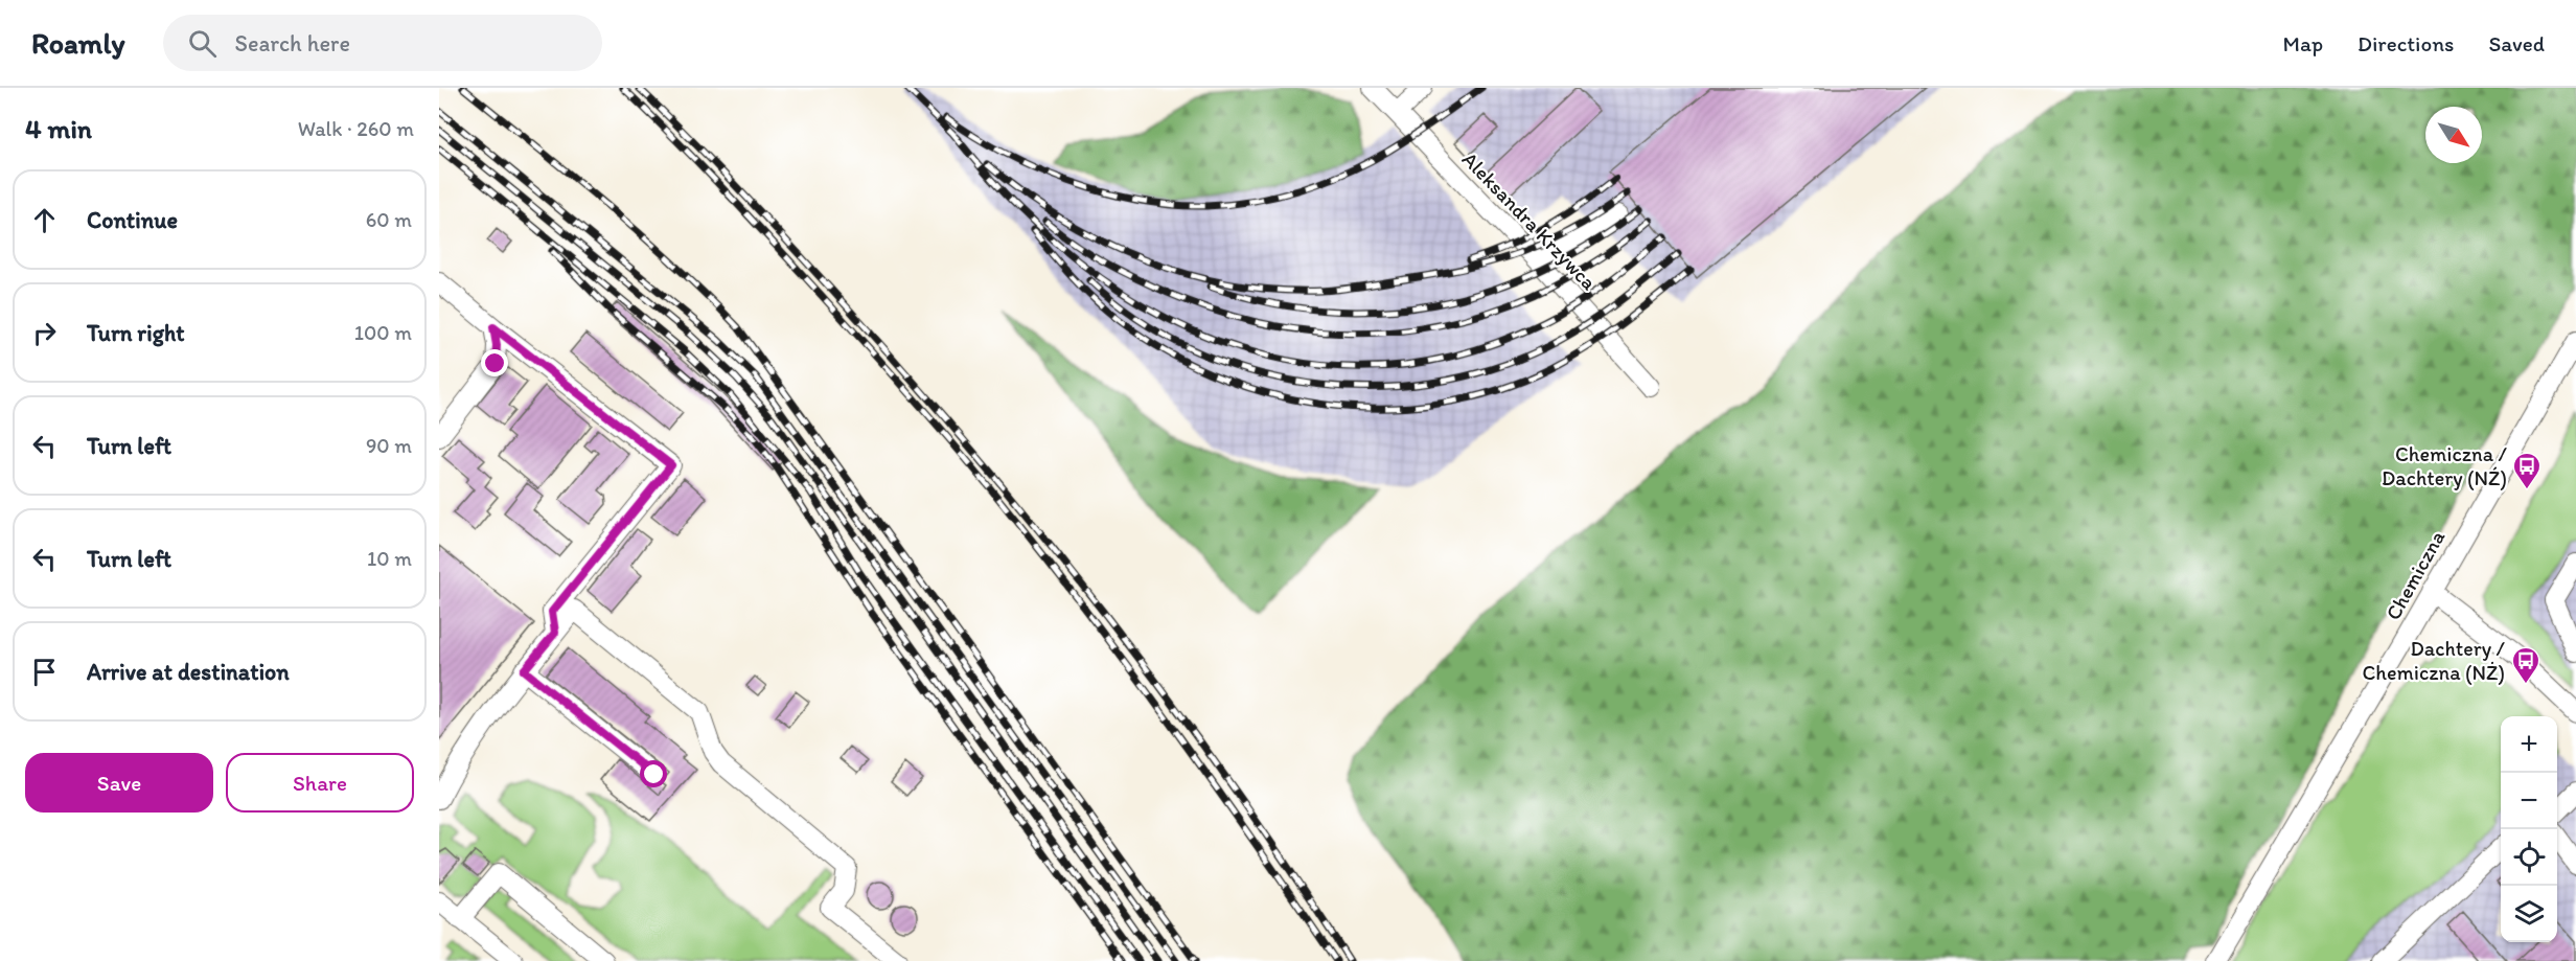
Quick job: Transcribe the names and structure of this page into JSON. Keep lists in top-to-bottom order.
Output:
{
  "streets": {
    "street": ["Aleksandra Krzywca", "Chemiczna"]
  },
  "places": {
    "bus stop": ["Chemiczna / Dachtery (NŹ)", "Dachtery / Chemiczna (NŻ)"]
  },
  "north": "bottom right",
  "page": {
    "header": "Roamly",
    "search": "Search here",
    "nav": ["Map", "Directions", "Saved"],
    "heading": ["4 min", "Walk · 260 m"],
    "list": [
      ["Continue", "60 m"],
      ["Turn right", "100 m"],
      ["Turn left", "90 m"],
      ["Turn left", "10 m"],
      "Arrive at destination"
    ],
    "map_buttons": ["+", "−"],
    "buttons": ["Save", "Share"]
  }
}
